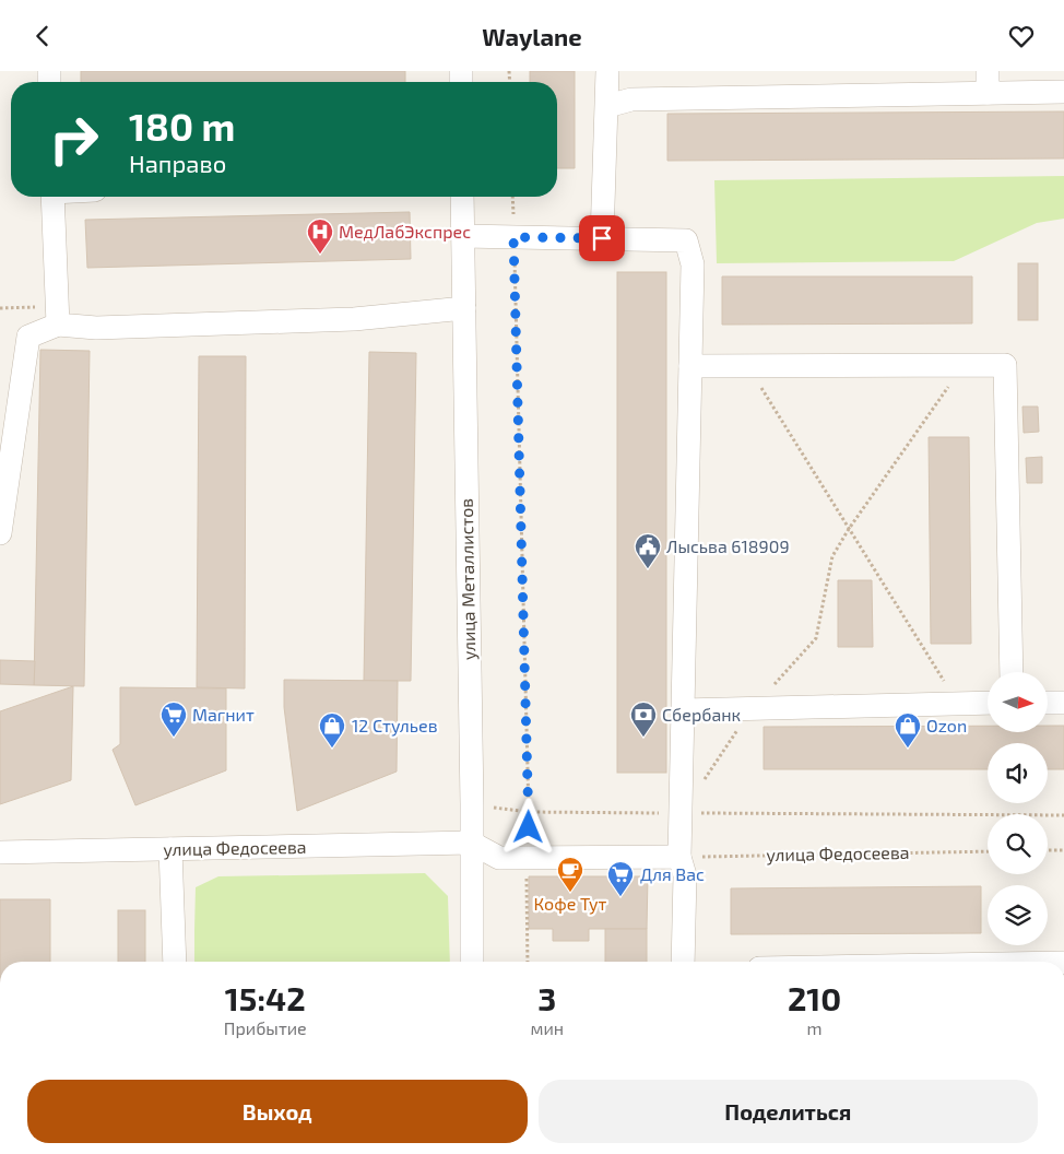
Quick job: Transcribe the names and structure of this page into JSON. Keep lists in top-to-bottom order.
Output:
{
  "streets": {
    "street": ["улица Металлистов", "улица Федосеева"]
  },
  "crossings": [
    ["улица Металлистов", "улица Федосеева"]
  ],
  "places": {
    "hospital": ["МедЛабЭкспрес"],
    "public building": ["Лысьва 618909"],
    "supermarket": ["Магнит", "Для Вас"],
    "bank": ["Сбербанк"],
    "shop": ["12 Стульев", "Ozon"],
    "cafe": ["Кофе Тут"]
  },
  "north": "right",
  "page": {
    "header": "Waylane",
    "turn": ["180 m", "Направо"],
    "eta": [
      "15:42",
      "Прибытие",
      "3",
      "мин",
      "210",
      "m"
    ],
    "buttons": ["Выход", "Поделиться"]
  }
}
